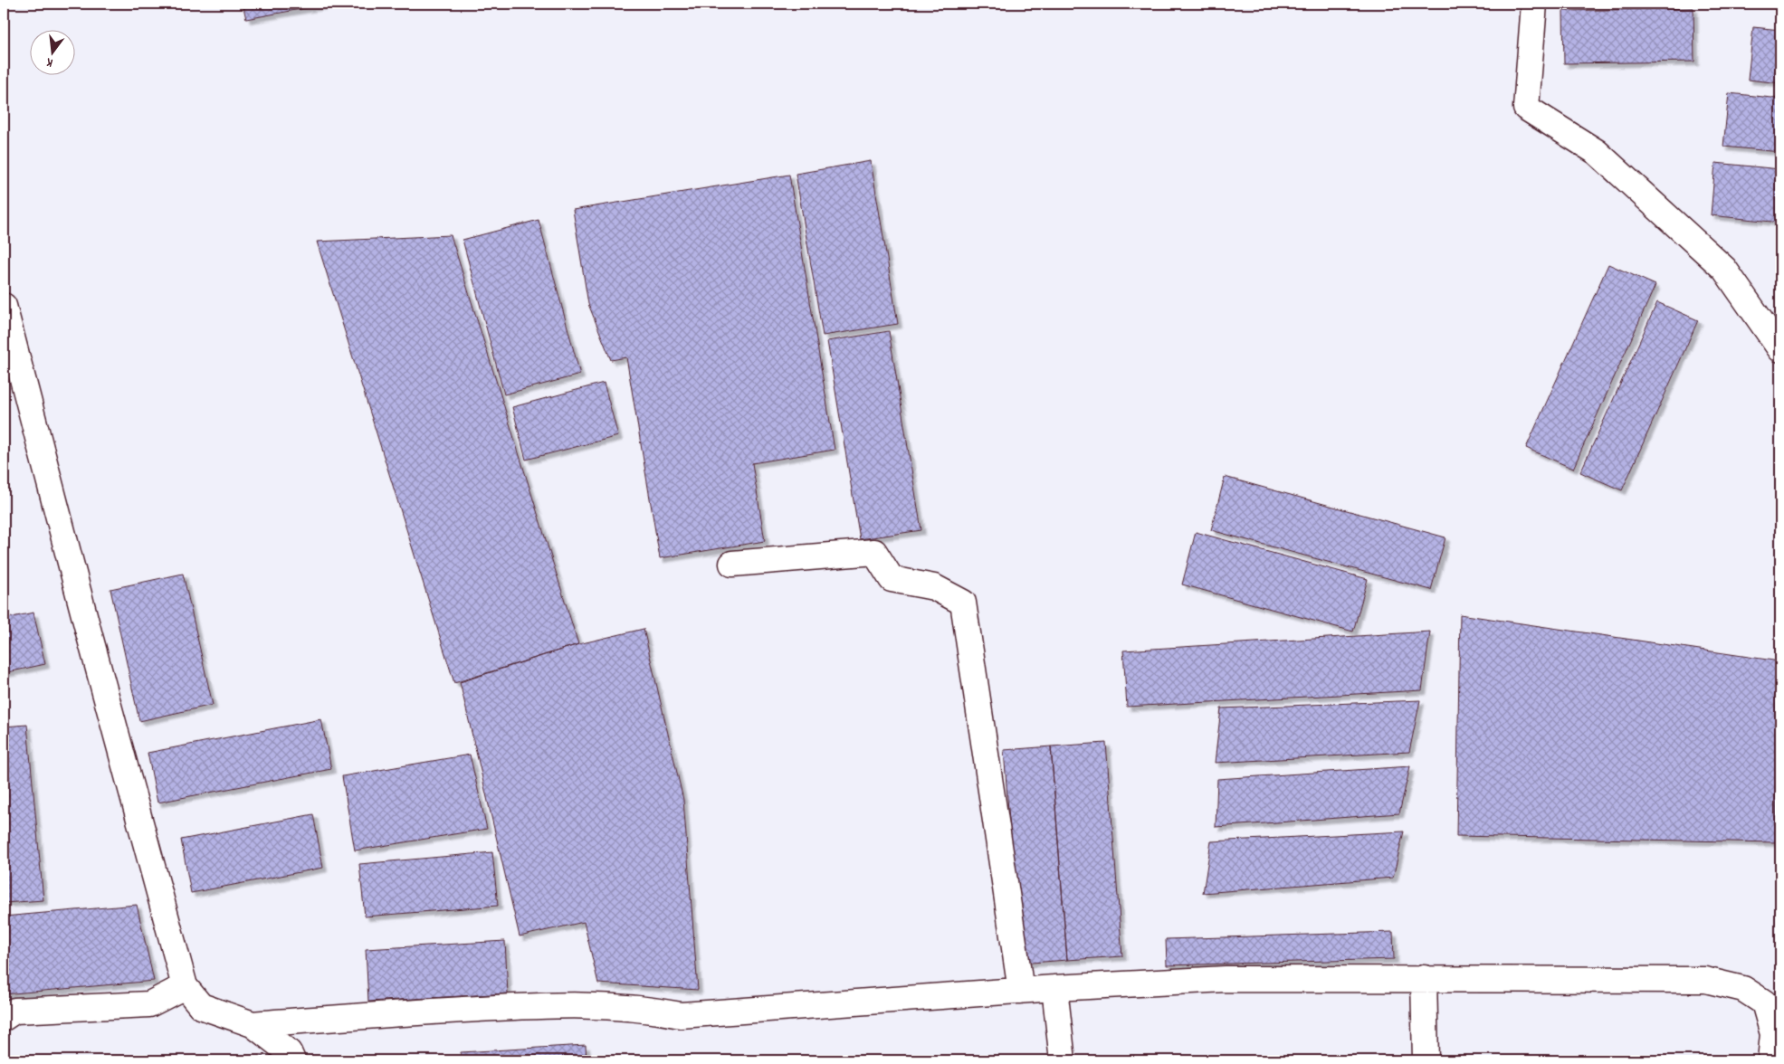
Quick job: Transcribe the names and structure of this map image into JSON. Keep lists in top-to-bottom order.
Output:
{
  "north": "bottom"
}
